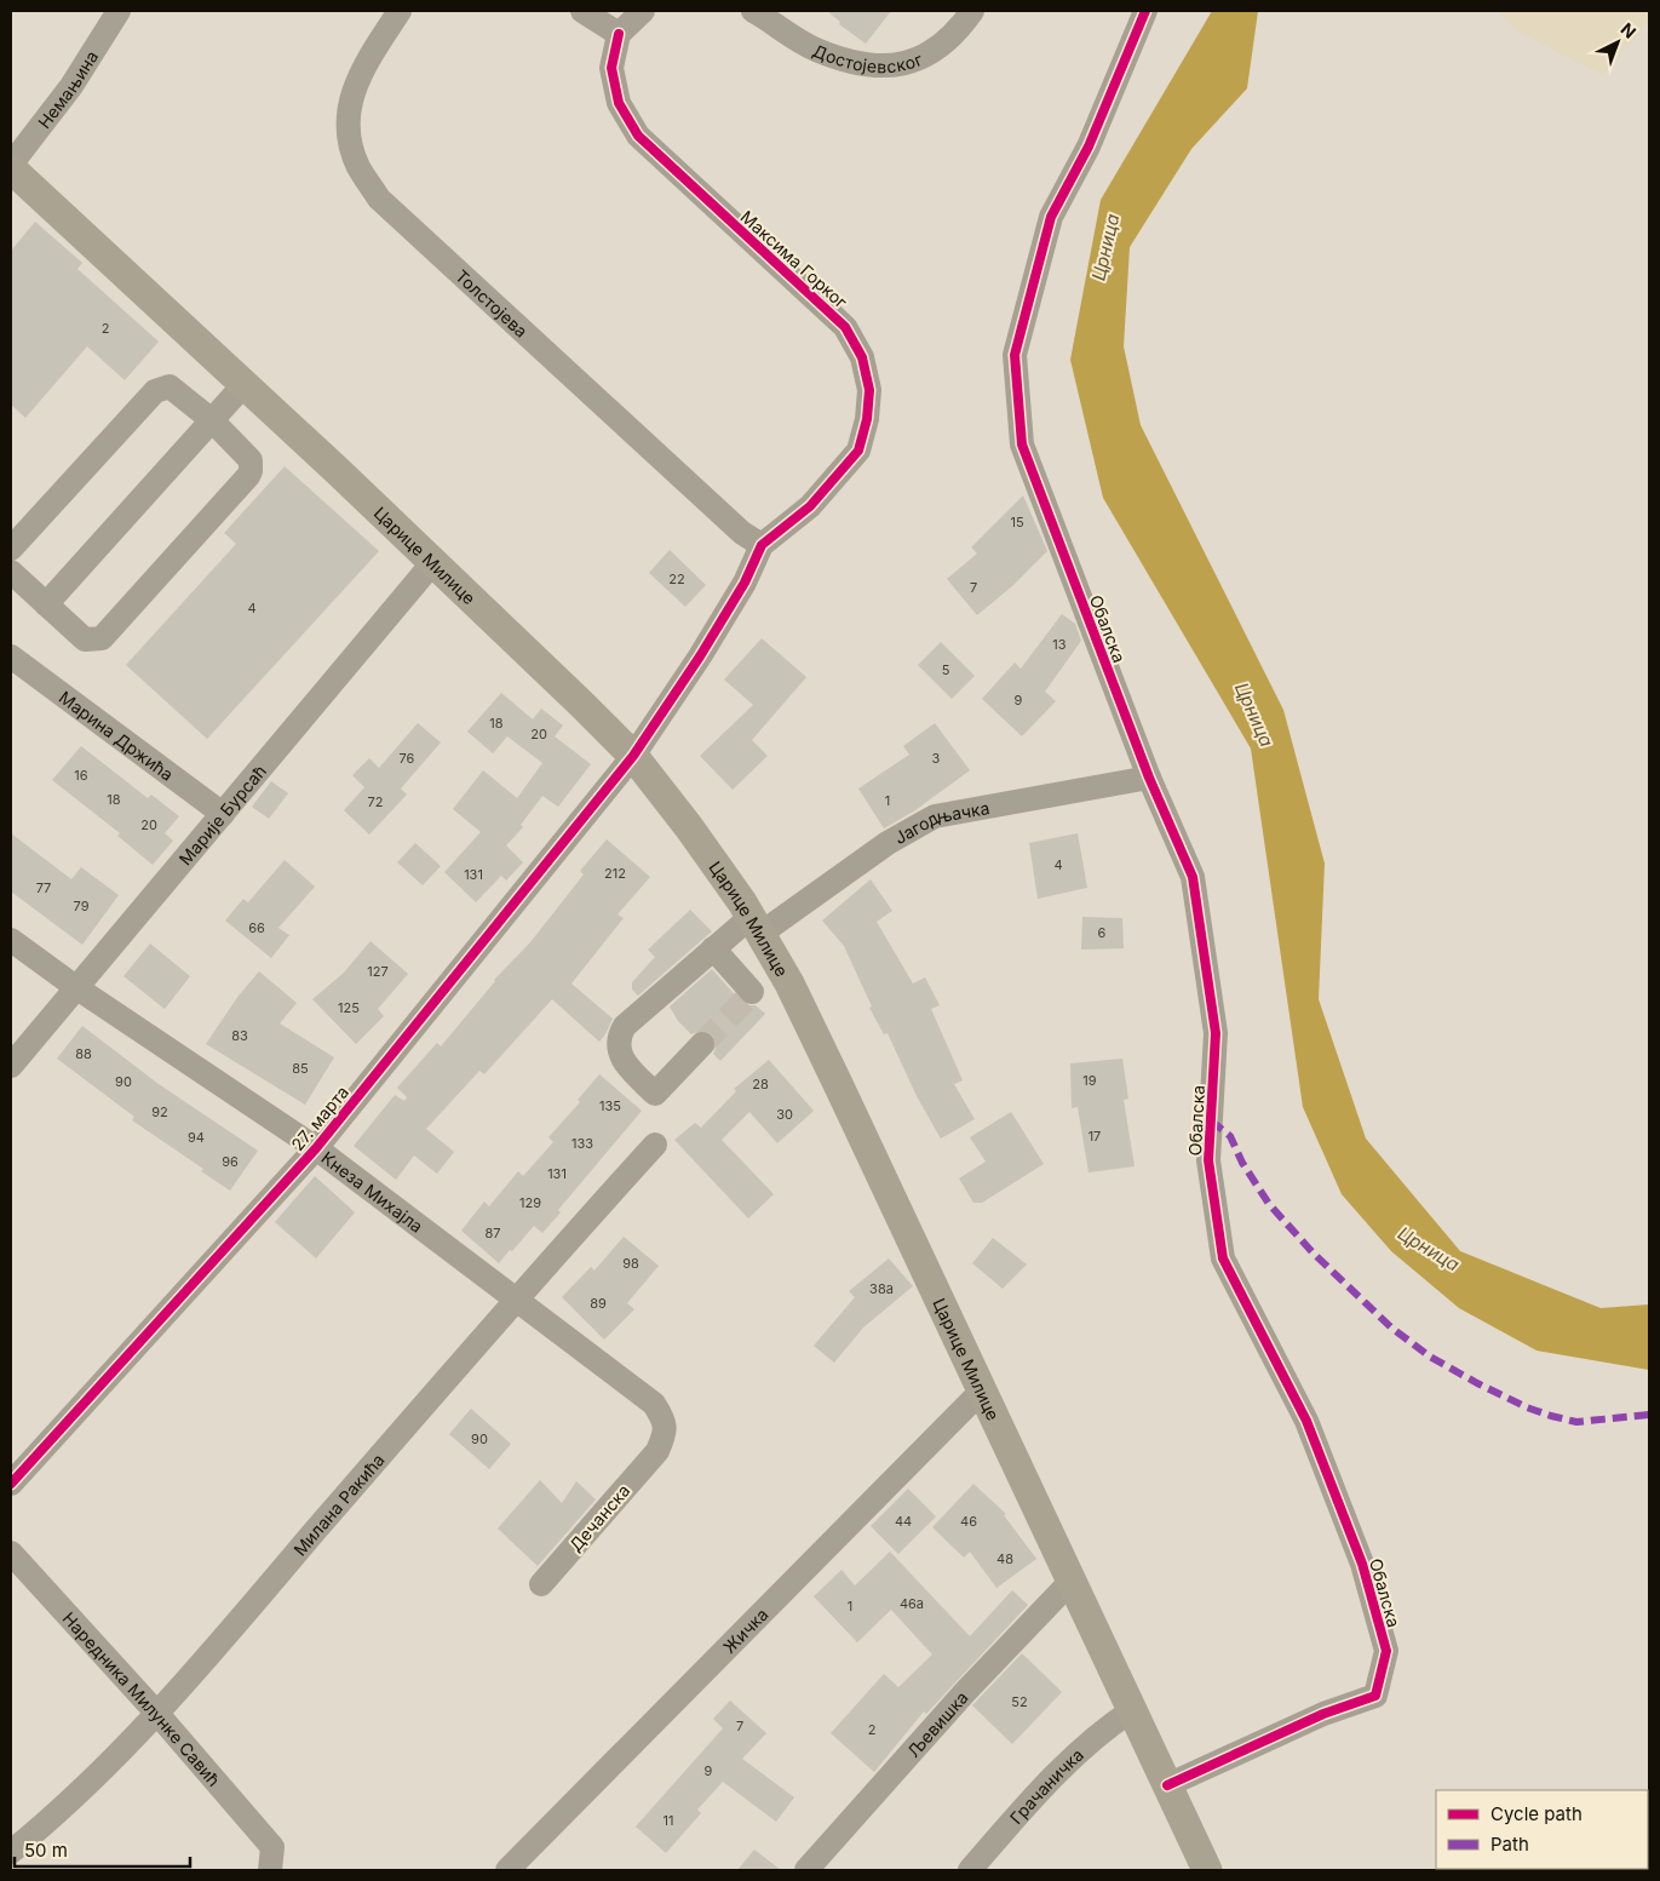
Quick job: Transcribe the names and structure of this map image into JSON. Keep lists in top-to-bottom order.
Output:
{
  "streets": {
    "main road": ["Царице Милице"],
    "street": [
      "Достојевског",
      "Немањина",
      "Максима Горког",
      "Толстојева",
      "Обалска",
      "Марина Држића",
      "Марије Бурсаћ",
      "Јагодњачка",
      "27. марта",
      "Кнеза Михајла",
      "Милана Ракића",
      "Дечанска",
      "Жичка",
      "Наредника Милунке Савић",
      "Љевишка",
      "Грачаничка"
    ]
  },
  "crossings": [
    ["Немањина", "Царице Милице"],
    ["Максима Горког", "Толстојева"],
    ["Максима Горког", "Царице Милице"],
    ["Максима Горког", "27. марта"],
    ["Царице Милице", "Обалска"],
    ["Царице Милице", "Марије Бурсаћ"],
    ["Царице Милице", "Јагодњачка"],
    ["Царице Милице", "27. марта"],
    ["Царице Милице", "Жичка"],
    ["Царице Милице", "Љевишка"],
    ["Царице Милице", "Грачаничка"],
    ["Обалска", "Јагодњачка"],
    ["Марина Држића", "Марије Бурсаћ"],
    ["Марије Бурсаћ", "Кнеза Михајла"],
    ["27. марта", "Кнеза Михајла"],
    ["Кнеза Михајла", "Милана Ракића"],
    ["Кнеза Михајла", "Дечанска"],
    ["Милана Ракића", "Наредника Милунке Савић"]
  ],
  "water": ["Црница"],
  "house_numbers": [
    "2",
    "15",
    "22",
    "7",
    "4",
    "13",
    "5",
    "9",
    "18",
    "20",
    "76",
    "3",
    "16",
    "18",
    "1",
    "72",
    "20",
    "4",
    "212",
    "131",
    "77",
    "79",
    "66",
    "6",
    "127",
    "125",
    "83",
    "88",
    "85",
    "19",
    "90",
    "28",
    "135",
    "92",
    "30",
    "17",
    "94",
    "133",
    "96",
    "131",
    "129",
    "87",
    "98",
    "38a",
    "89",
    "90",
    "44",
    "46",
    "48",
    "46a",
    "1",
    "52",
    "7",
    "2",
    "9",
    "11"
  ],
  "legend": ["Cycle path", "Path"],
  "scale_bar": "50 m",
  "north": "top right"
}
